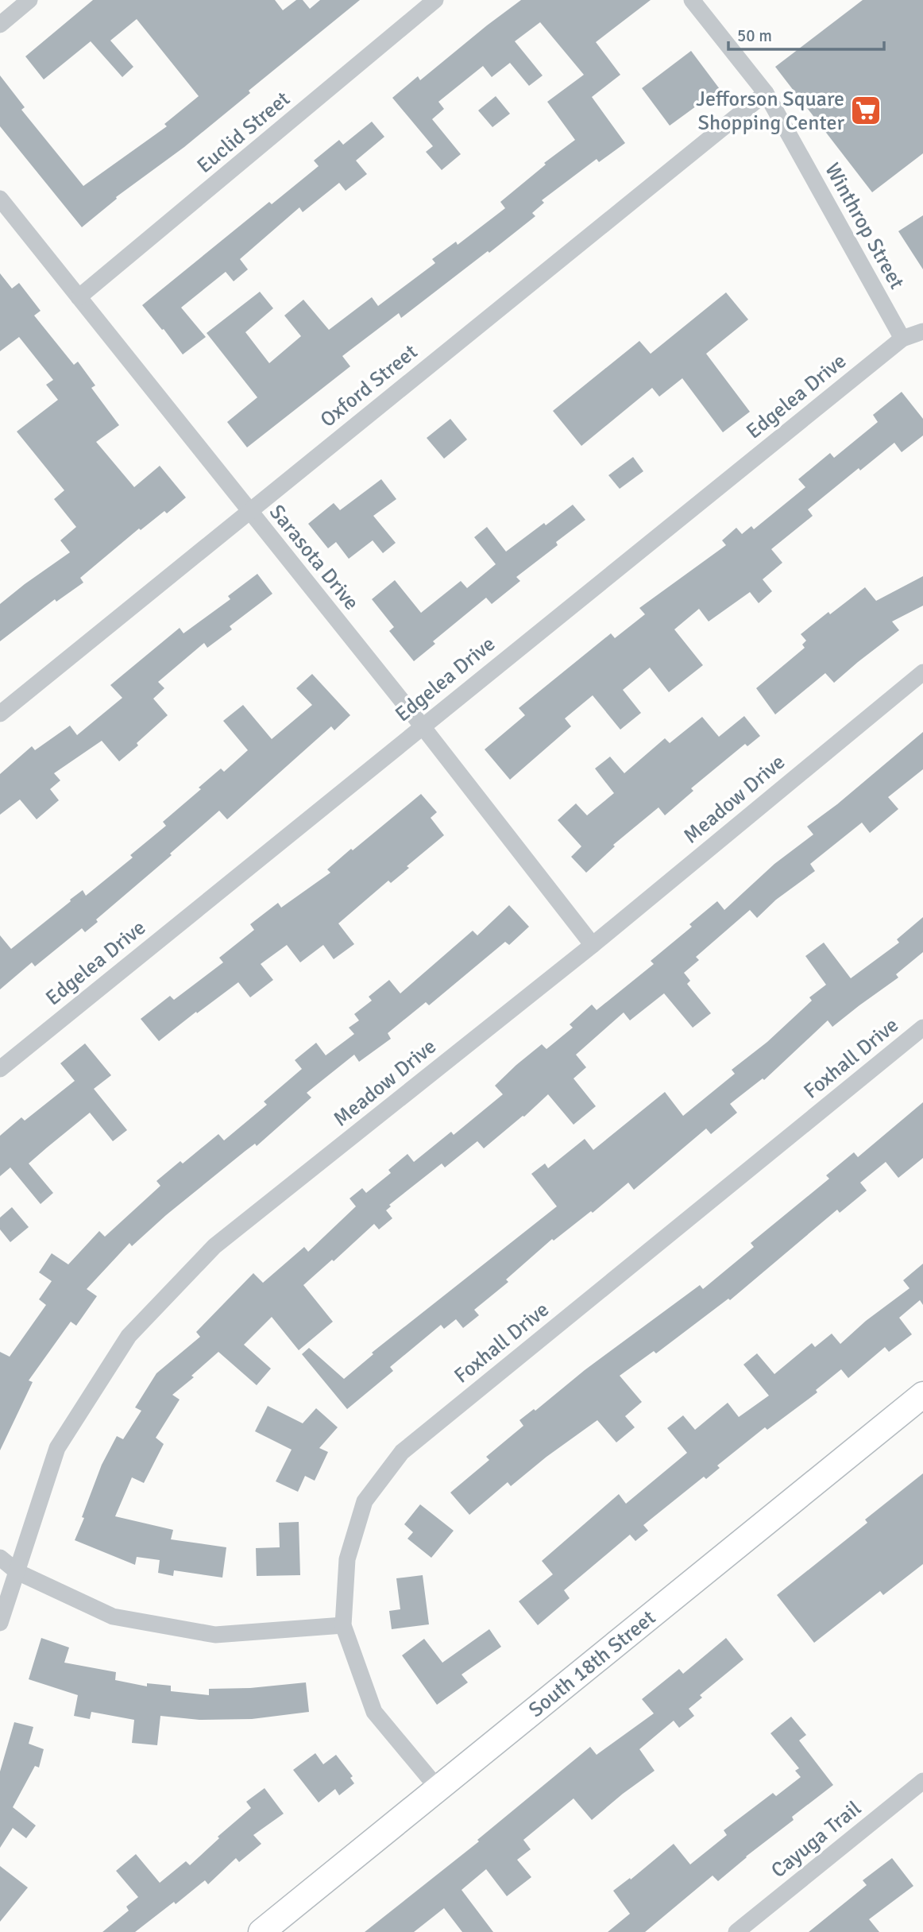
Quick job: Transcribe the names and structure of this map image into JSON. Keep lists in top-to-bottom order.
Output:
{
  "streets": {
    "main road": ["South 18th Street"],
    "street": [
      "Euclid Street",
      "Winthrop Street",
      "Oxford Street",
      "Edgelea Drive",
      "Sarasota Drive",
      "Meadow Drive",
      "Foxhall Drive",
      "Cayuga Trail"
    ]
  },
  "crossings": [
    ["Euclid Street", "Sarasota Drive"],
    ["Winthrop Street", "Oxford Street"],
    ["Winthrop Street", "Edgelea Drive"],
    ["Oxford Street", "Sarasota Drive"],
    ["Edgelea Drive", "Sarasota Drive"],
    ["Sarasota Drive", "Meadow Drive"],
    ["Foxhall Drive", "South 18th Street"]
  ],
  "places": {
    "supermarket": ["Jefforson Square Shopping Center"]
  },
  "scale_bar": "50 m"
}
